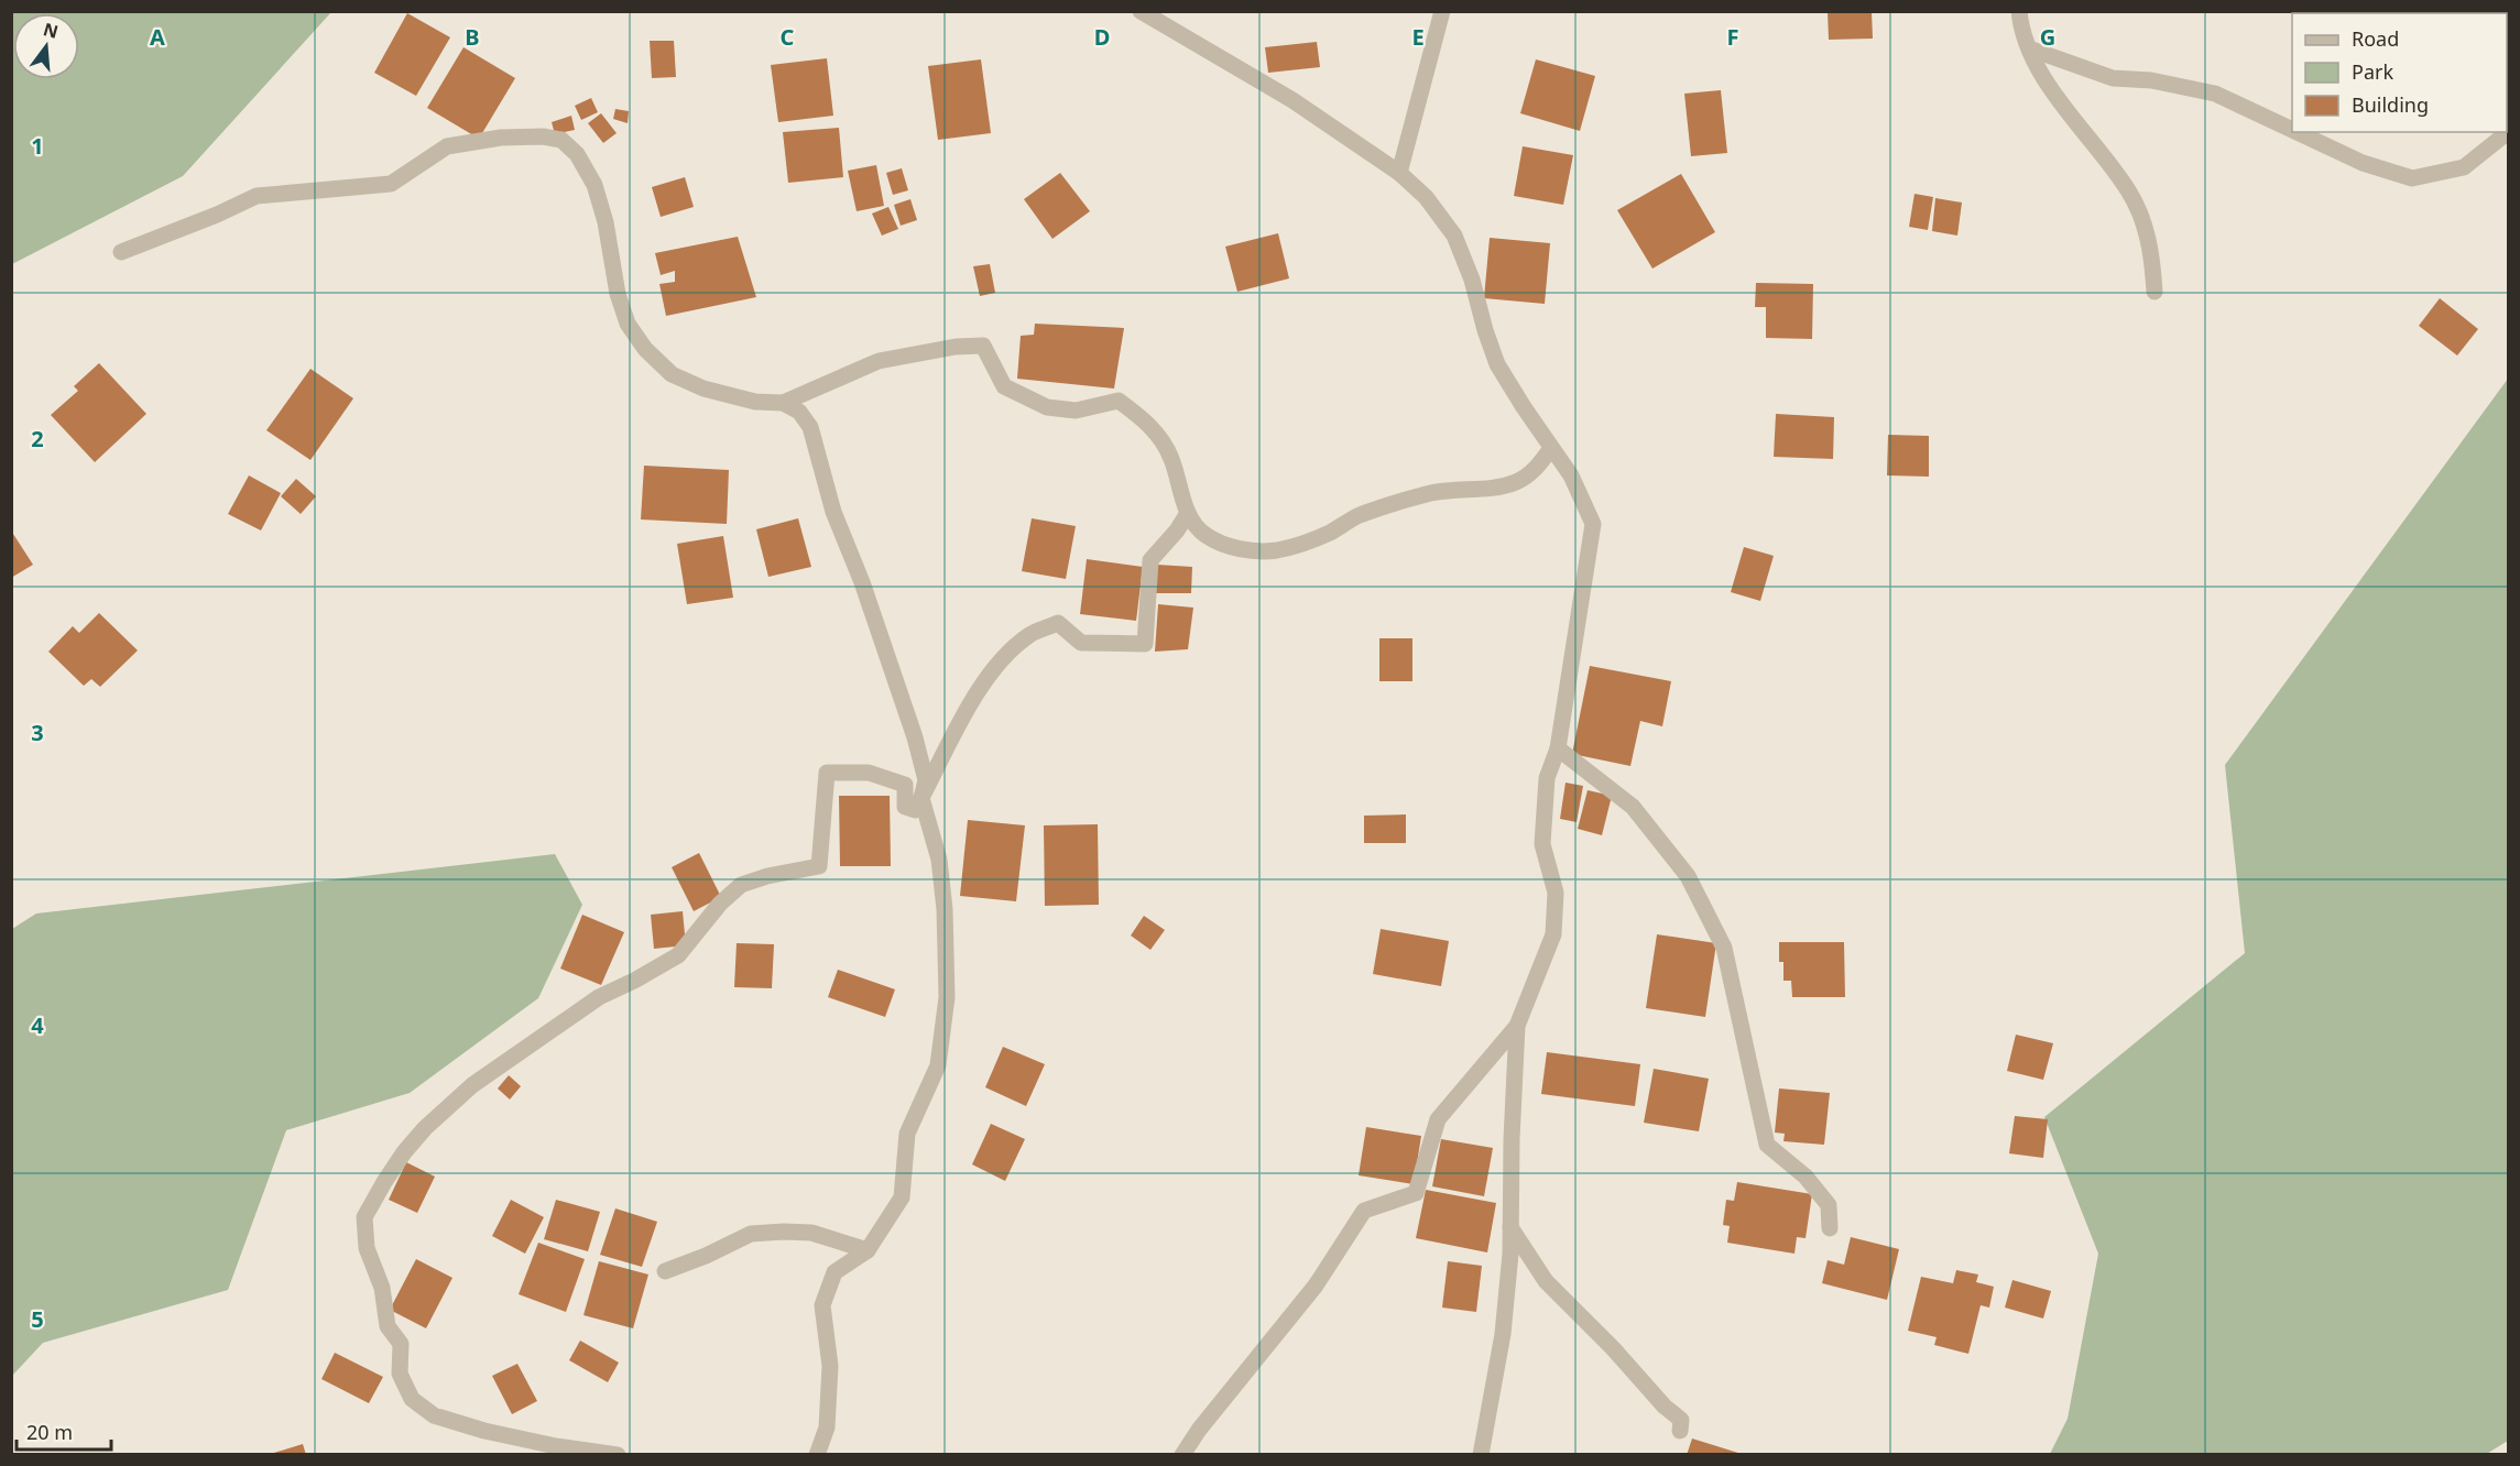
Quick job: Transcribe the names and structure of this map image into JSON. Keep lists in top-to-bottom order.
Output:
{
  "legend": ["Road", "Park", "Building"],
  "scale_bar": "20 m",
  "north": "top",
  "grid": {
    "columns": [
      "A",
      "B",
      "C",
      "D",
      "E",
      "F",
      "G"
    ],
    "rows": [
      "1",
      "2",
      "3",
      "4",
      "5"
    ]
  }
}
